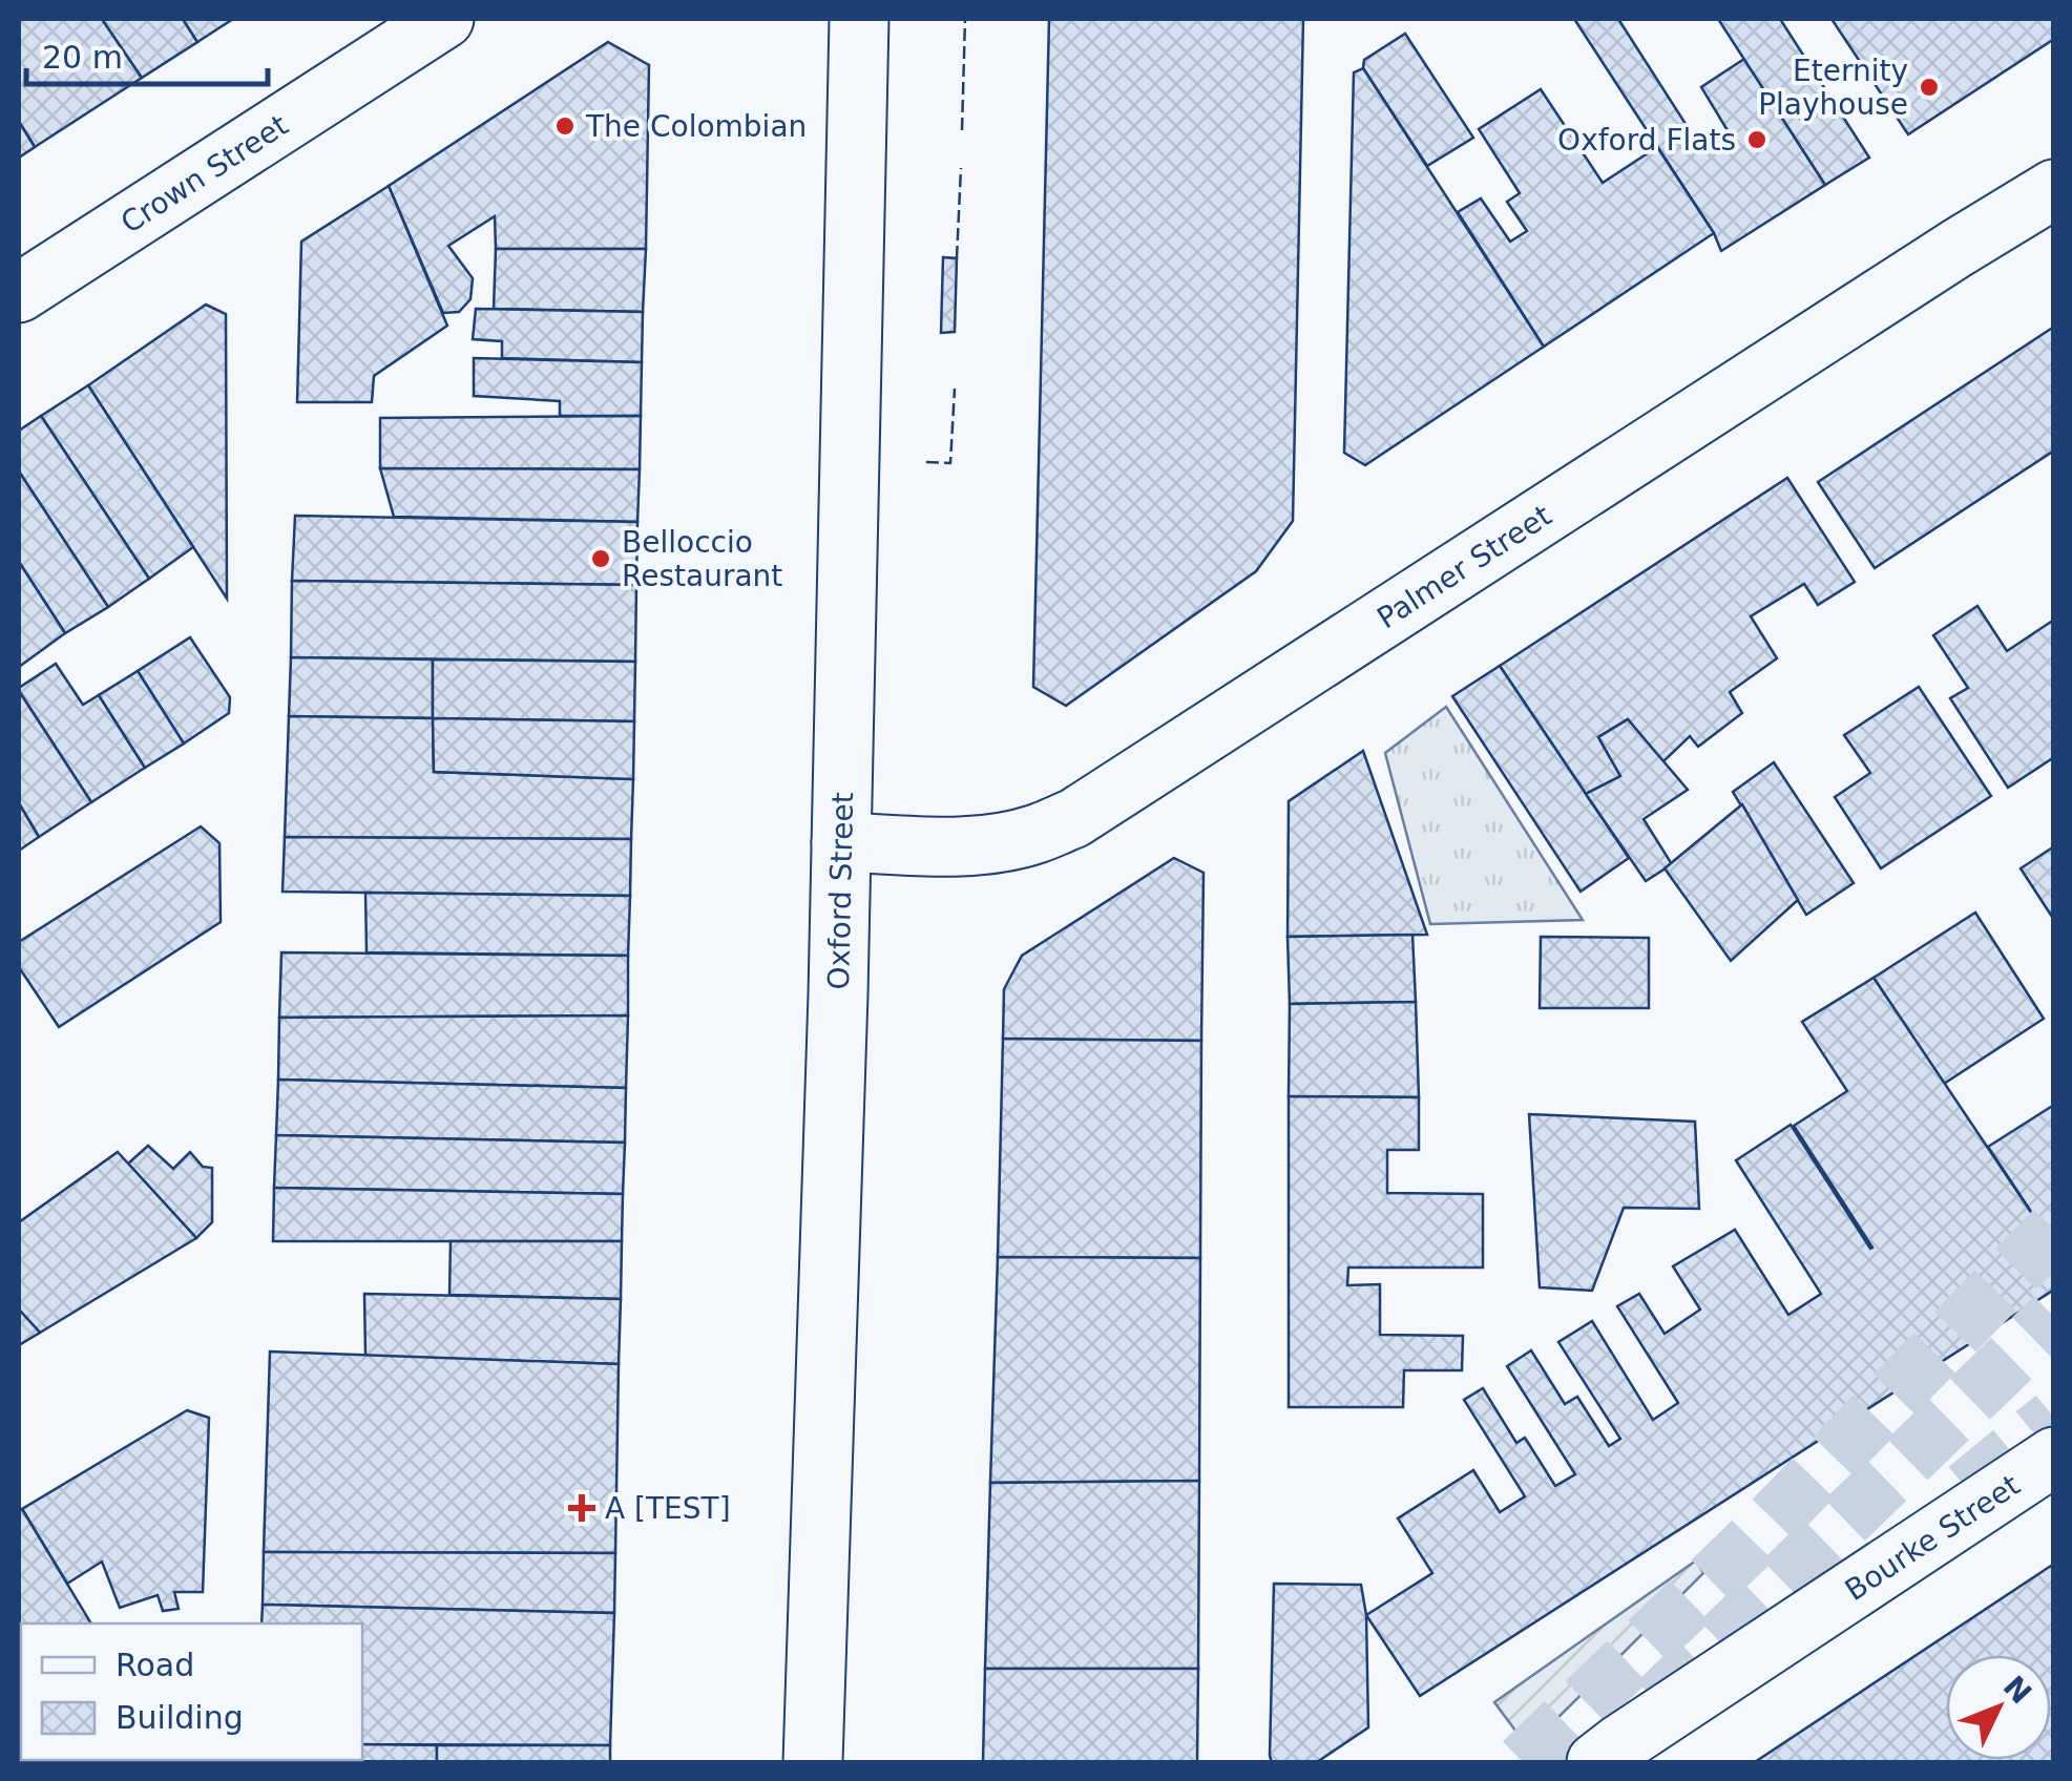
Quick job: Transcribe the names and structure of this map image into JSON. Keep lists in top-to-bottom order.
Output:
{
  "streets": {
    "street": [
      "Crown Street",
      "Palmer Street",
      "Oxford Street",
      "Bourke Street"
    ]
  },
  "crossings": [
    ["Palmer Street", "Oxford Street"]
  ],
  "places": {
    "other": [
      "Eternity Playhouse",
      "The Colombian",
      "Oxford Flats",
      "Belloccio Restaurant"
    ],
    "health": ["A [TEST]"]
  },
  "legend": ["Road", "Building"],
  "scale_bar": "20 m",
  "north": "top right"
}
